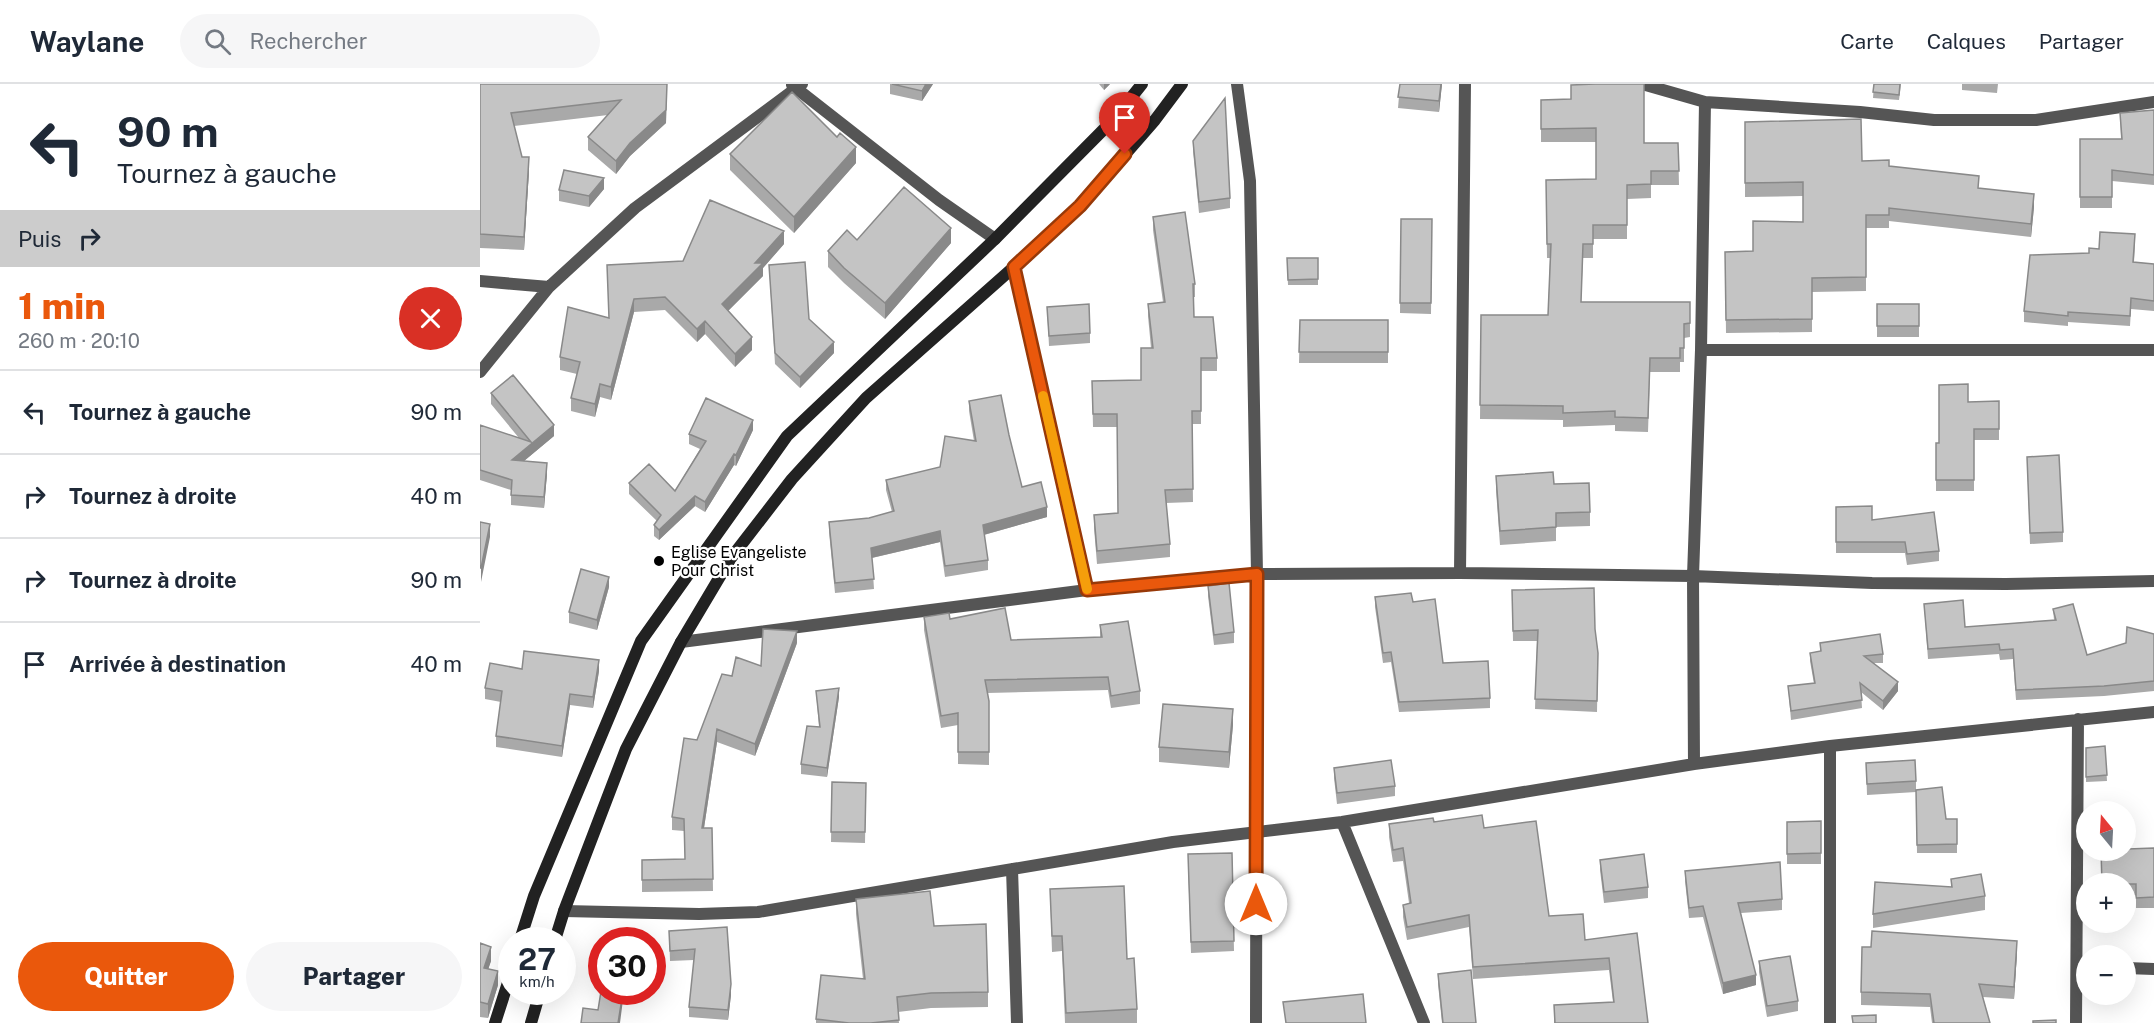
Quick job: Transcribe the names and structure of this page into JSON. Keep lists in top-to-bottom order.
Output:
{
  "places": ["Eglise Evangeliste Pour Christ"],
  "north": "top",
  "page": {
    "header": "Waylane",
    "search": "Rechercher",
    "nav": ["Carte", "Calques", "Partager"],
    "turn": ["90 m", "Tournez à gauche"],
    "then": "Puis",
    "heading": ["1 min", "260 m · 20:10"],
    "list": [
      {
        "name": "Tournez à gauche",
        "value": "90 m"
      },
      {
        "name": "Tournez à droite",
        "value": "40 m"
      },
      {
        "name": "Tournez à droite",
        "value": "90 m"
      },
      {
        "name": "Arrivée à destination",
        "value": "40 m"
      }
    ],
    "map_buttons": ["+", "−"],
    "speed": "27 km/h",
    "limit": "30",
    "buttons": ["Quitter", "Partager"]
  }
}
